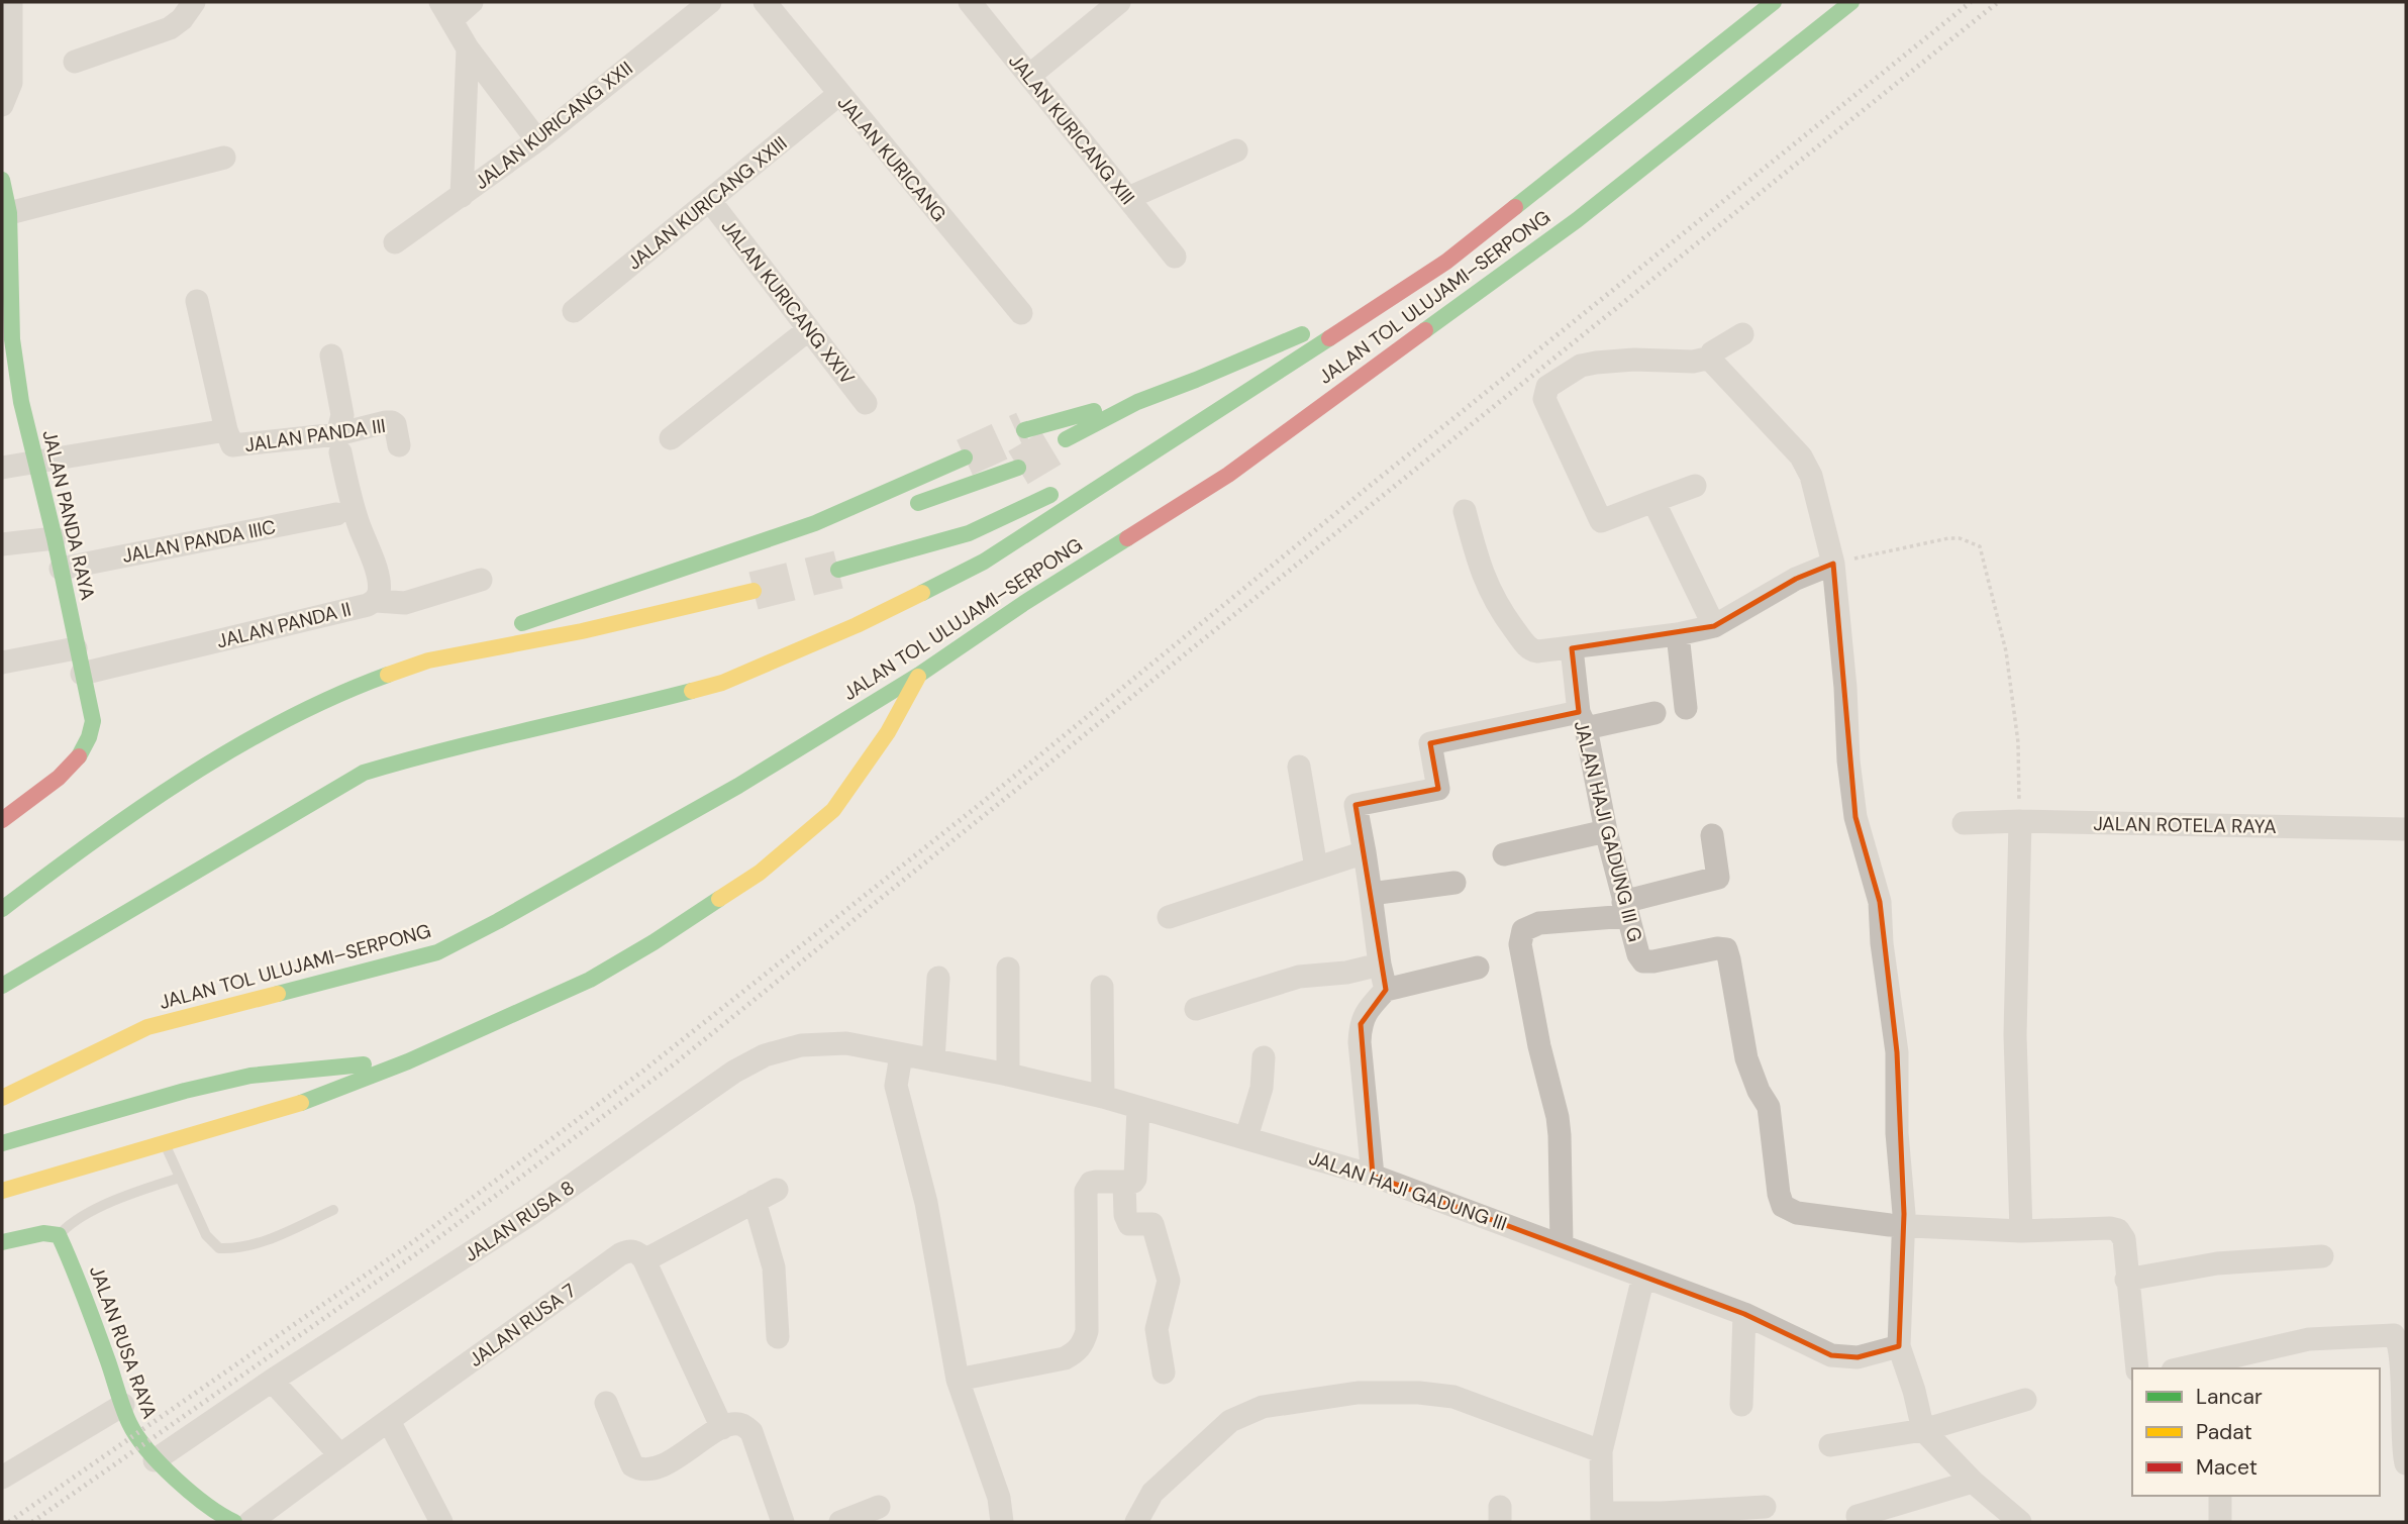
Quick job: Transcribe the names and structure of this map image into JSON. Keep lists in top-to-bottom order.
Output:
{
  "streets": {
    "main road": ["JALAN TOL ULUJAMI–SERPONG", "JALAN PANDA RAYA", "JALAN RUSA RAYA"],
    "street": [
      "JALAN KURICANG XXII",
      "JALAN KURICANG XIII",
      "JALAN KURICANG",
      "JALAN KURICANG XXIII",
      "JALAN KURICANG XXIV",
      "JALAN PANDA III",
      "JALAN PANDA IIIC",
      "JALAN PANDA II",
      "JALAN ROTELA RAYA",
      "JALAN HAJI GADUNG III G",
      "JALAN HAJI GADUNG III",
      "JALAN RUSA 8",
      "JALAN RUSA 7"
    ]
  },
  "crossings": [
    ["JALAN KURICANG", "JALAN KURICANG XXIII"],
    ["JALAN KURICANG XXIII", "JALAN KURICANG XXIV"],
    ["JALAN PANDA III", "JALAN PANDA RAYA"],
    ["JALAN PANDA III", "JALAN PANDA II"],
    ["JALAN PANDA RAYA", "JALAN PANDA IIIC"],
    ["JALAN PANDA RAYA", "JALAN PANDA II"],
    ["JALAN HAJI GADUNG III", "JALAN RUSA 8"],
    ["JALAN RUSA 8", "JALAN RUSA RAYA"]
  ],
  "legend": ["Lancar", "Padat", "Macet"]
}
